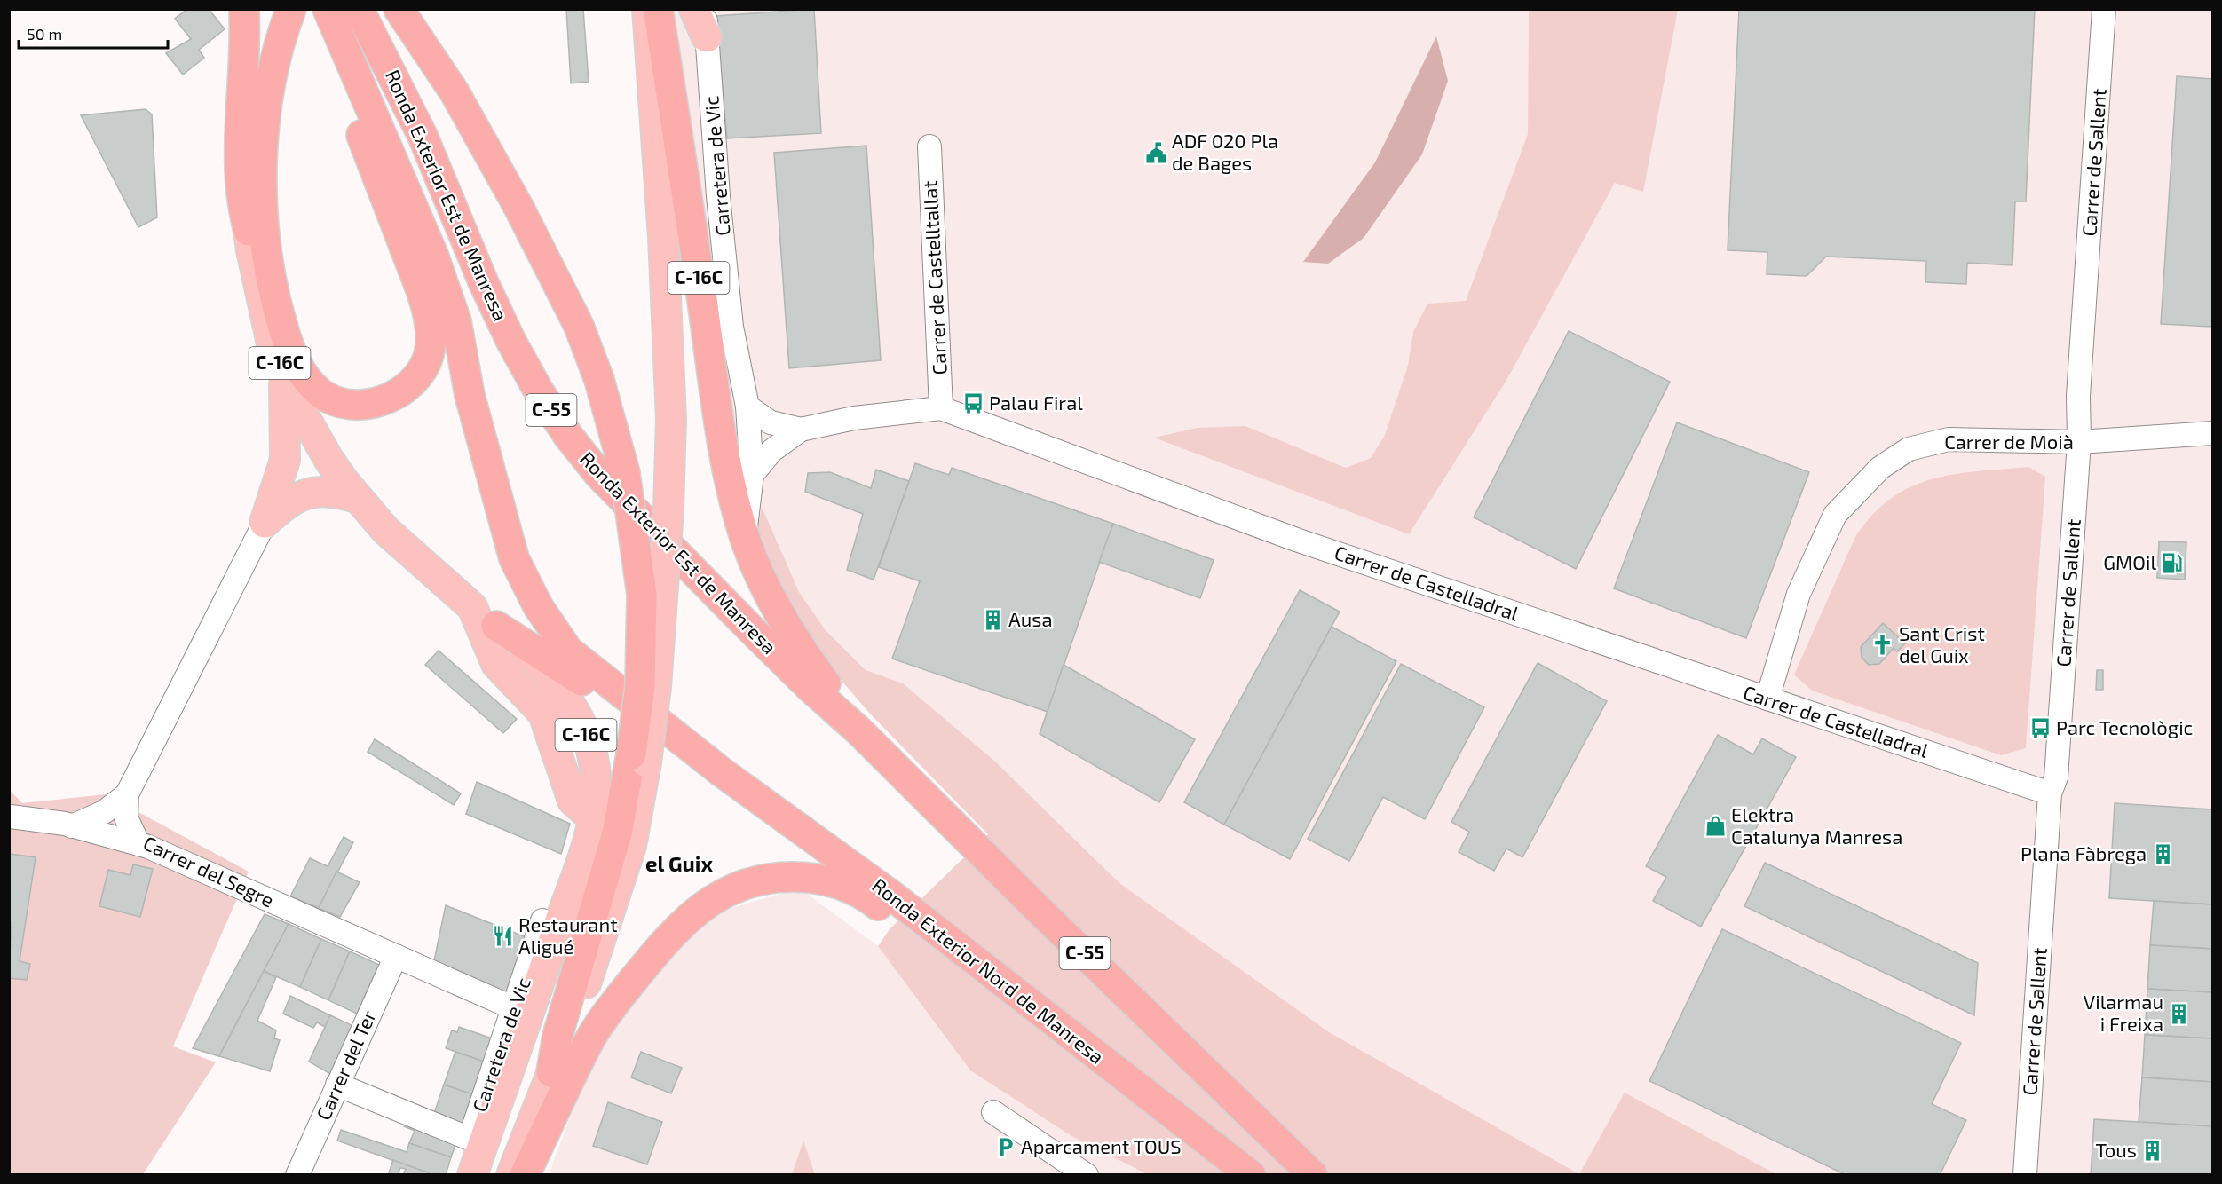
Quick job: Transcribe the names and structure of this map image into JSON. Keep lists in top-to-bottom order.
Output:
{
  "streets": {
    "highway": [
      "Ronda Exterior Est de Manresa",
      "C-16C",
      "C-55",
      "Ronda Exterior Nord de Manresa"
    ],
    "street": [
      "Carrer de Sallent",
      "Carretera de Vic",
      "Carrer de Castelltallat",
      "Carrer de Moià",
      "Carrer de Castelladral",
      "Carrer del Segre",
      "Carrer del Ter"
    ]
  },
  "crossings": [
    ["Carrer de Sallent", "Carrer de Moià"],
    ["Carrer de Sallent", "Carrer de Castelladral"],
    ["Carretera de Vic", "C-16C"],
    ["Carretera de Vic", "Carrer de Castelladral"],
    ["Carretera de Vic", "Carrer del Segre"],
    ["Carretera de Vic", "Carrer del Ter"],
    ["Ronda Exterior Est de Manresa", "C-16C"],
    ["Ronda Exterior Est de Manresa", "C-55"],
    ["Ronda Exterior Est de Manresa", "Ronda Exterior Nord de Manresa"],
    ["C-16C", "C-55"],
    ["Carrer de Castelltallat", "Carrer de Castelladral"],
    ["Carrer de Moià", "Carrer de Castelladral"],
    ["Carrer del Segre", "Carrer del Ter"]
  ],
  "districts": ["el Guix"],
  "places": {
    "public building": ["ADF 020 Pla de Bages"],
    "bus stop": ["Palau Firal", "Parc Tecnològic"],
    "fuel station": ["GMOil"],
    "building": [
      "Ausa",
      "Plana Fàbrega",
      "Vilarmau i Freixa",
      "Tous"
    ],
    "church": ["Sant Crist del Guix"],
    "shop": ["Elektra Catalunya Manresa"],
    "restaurant": ["Restaurant Aligué"],
    "parking": ["Aparcament TOUS"]
  },
  "scale_bar": "50 m"
}
